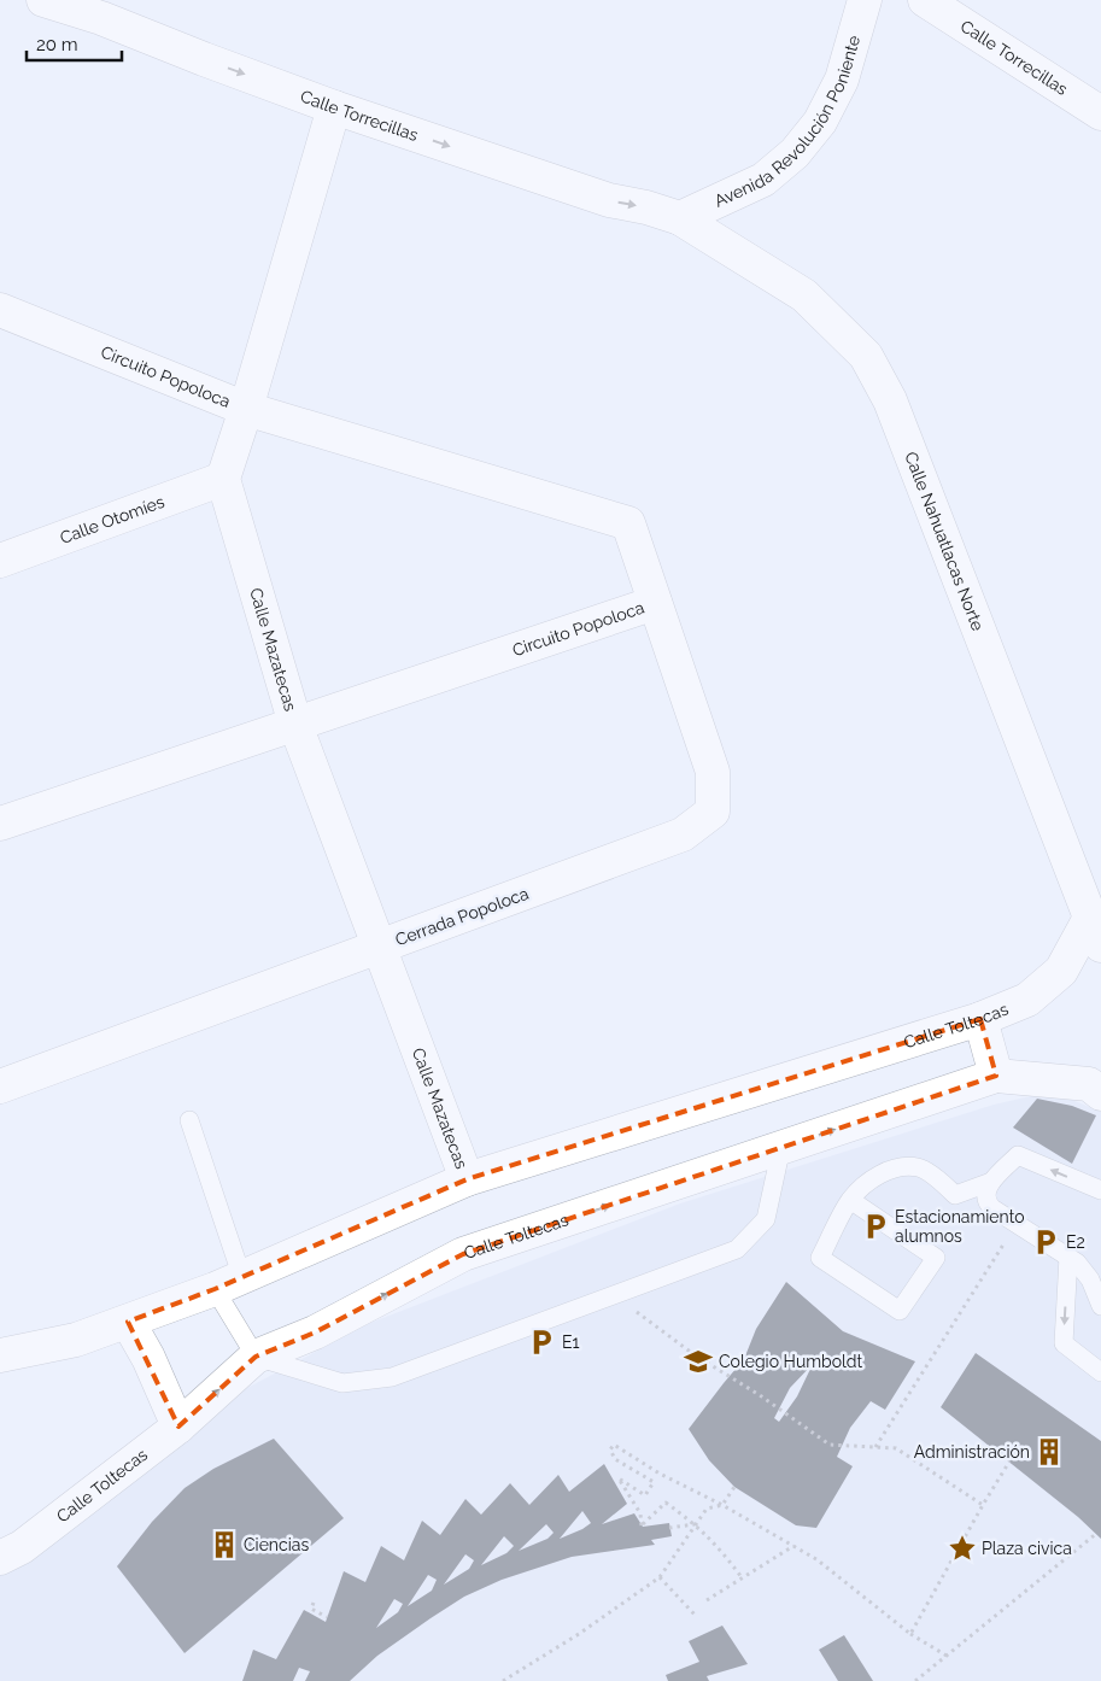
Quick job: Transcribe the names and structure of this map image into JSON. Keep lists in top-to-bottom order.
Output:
{
  "streets": {
    "street": [
      "Calle Torrecillas",
      "Avenida Revolución Poniente",
      "Circuito Popoloca",
      "Calle Otomíes",
      "Calle Nahuatlacas Norte",
      "Calle Mazatecas",
      "Cerrada Popoloca",
      "Calle Toltecas"
    ]
  },
  "crossings": [
    ["Calle Torrecillas", "Avenida Revolución Poniente"],
    ["Calle Torrecillas", "Calle Nahuatlacas Norte"],
    ["Avenida Revolución Poniente", "Calle Nahuatlacas Norte"],
    ["Circuito Popoloca", "Calle Mazatecas"],
    ["Circuito Popoloca", "Cerrada Popoloca"],
    ["Calle Otomíes", "Calle Mazatecas"],
    ["Calle Nahuatlacas Norte", "Calle Toltecas"],
    ["Calle Mazatecas", "Cerrada Popoloca"],
    ["Calle Mazatecas", "Calle Toltecas"]
  ],
  "one_way": ["Calle Torrecillas"],
  "places": {
    "parking": ["Estacionamiento alumnos", "E2", "E1"],
    "school or university": ["Colegio Humboldt"],
    "building": ["Administración", "Ciencias"],
    "place": ["Plaza civica"]
  },
  "scale_bar": "20 m"
}
